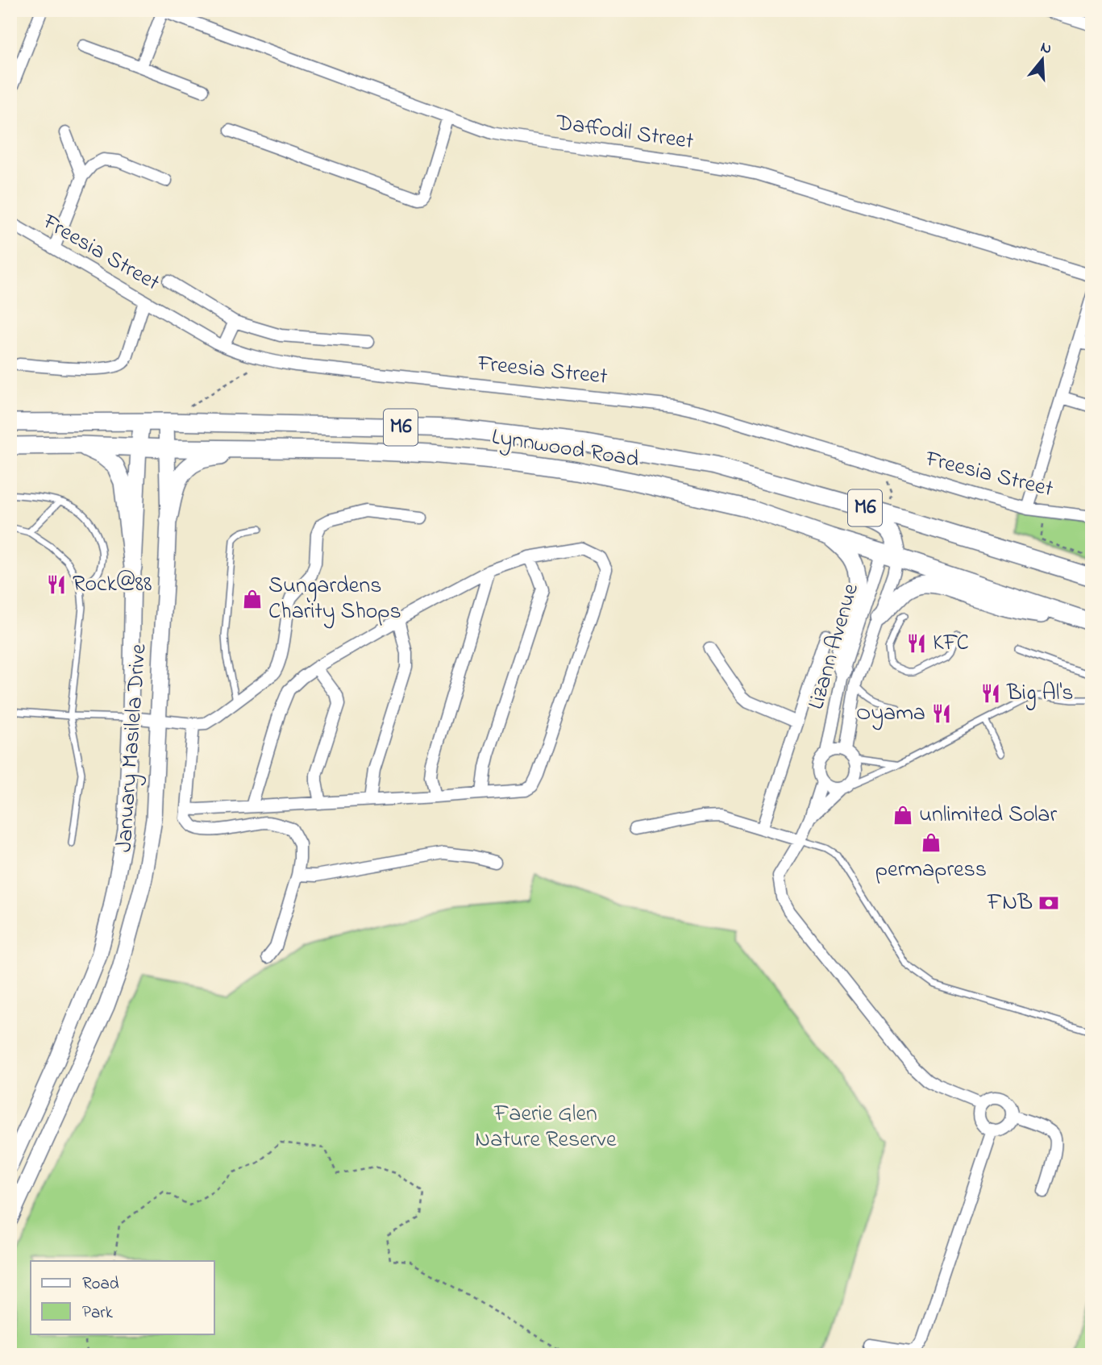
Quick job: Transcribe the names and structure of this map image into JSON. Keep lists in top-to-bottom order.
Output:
{
  "streets": {
    "main road": ["M6", "Lynnwood Road", "January Masilela Drive"],
    "street": ["Daffodil Street", "Freesia Street", "Lizann Avenue"]
  },
  "crossings": [
    ["Lynnwood Road", "Lizann Avenue"],
    ["Lynnwood Road", "January Masilela Drive"]
  ],
  "parks": ["Faerie Glen Nature Reserve"],
  "places": {
    "restaurant": [
      "Rock@88",
      "KFC",
      "Big Al's",
      "Oyama"
    ],
    "shop": ["Sungardens Charity Shops", "unlimited Solar", "permapress"],
    "bank": ["FNB"]
  },
  "legend": ["Road", "Park"],
  "north": "top"
}
